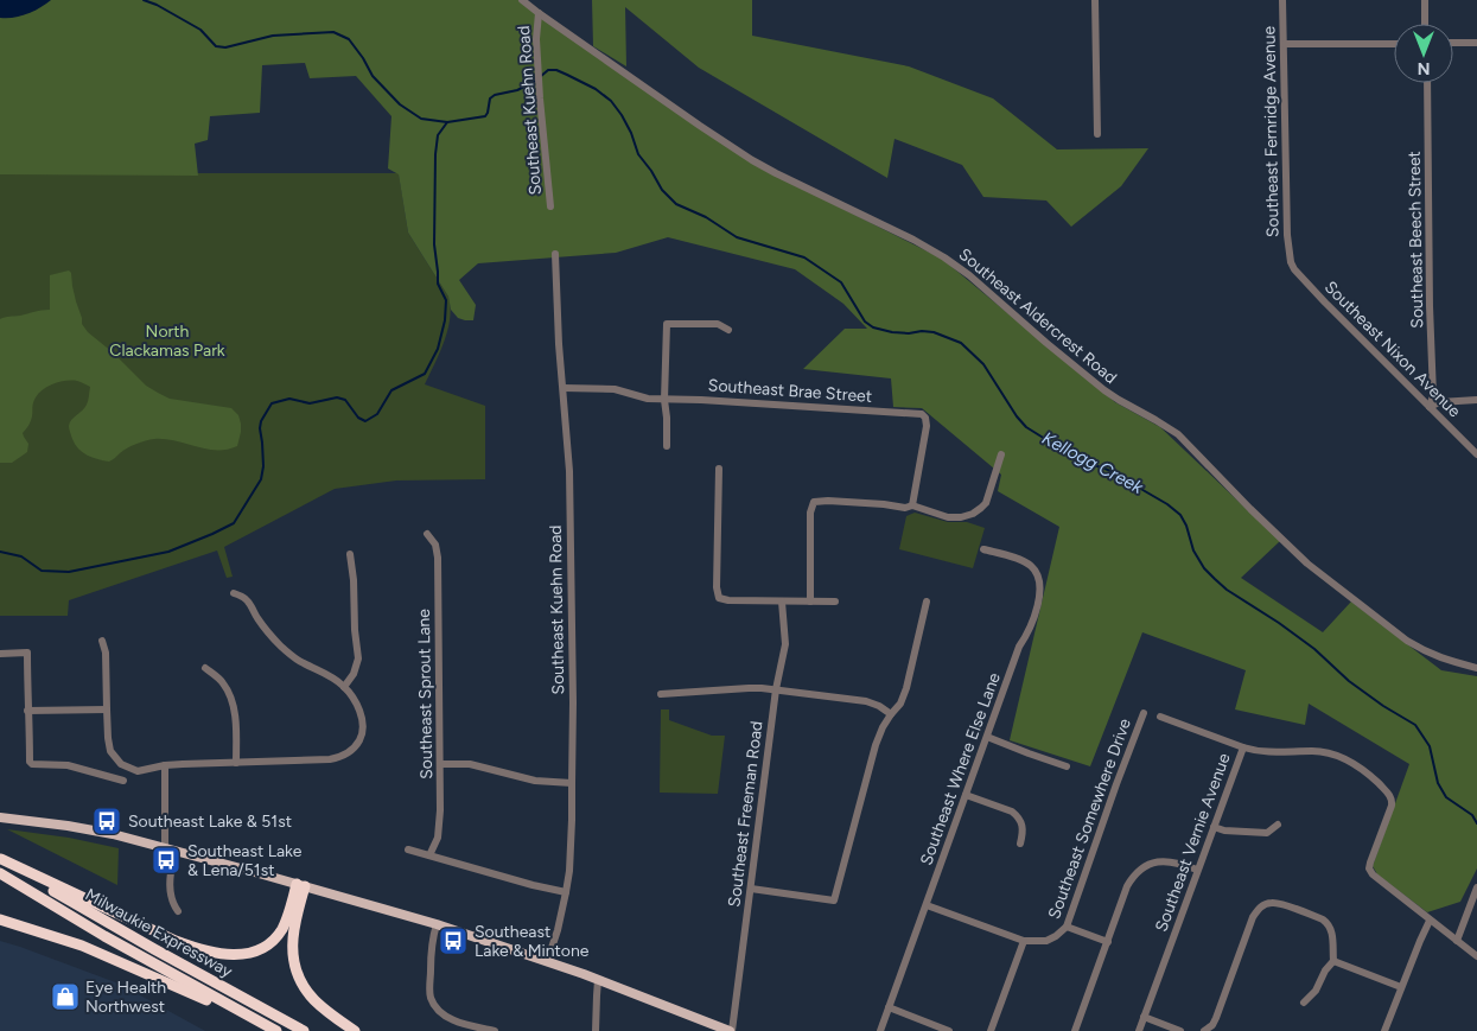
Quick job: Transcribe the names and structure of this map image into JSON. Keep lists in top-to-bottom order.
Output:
{
  "streets": {
    "highway": ["Milwaukie Expressway"],
    "street": [
      "Southeast Kuehn Road",
      "Southeast Fernridge Avenue",
      "Southeast Beech Street",
      "Southeast Aldercrest Road",
      "Southeast Nixon Avenue",
      "Southeast Brae Street",
      "Southeast Sprout Lane",
      "Southeast Where Else Lane",
      "Southeast Freeman Road",
      "Southeast Somewhere Drive",
      "Southeast Vernie Avenue"
    ]
  },
  "crossings": [
    ["Southeast Kuehn Road", "Southeast Aldercrest Road"],
    ["Southeast Kuehn Road", "Southeast Brae Street"],
    ["Southeast Fernridge Avenue", "Southeast Nixon Avenue"],
    ["Southeast Beech Street", "Southeast Nixon Avenue"],
    ["Southeast Where Else Lane", "Southeast Somewhere Drive"]
  ],
  "water": ["Kellogg Creek"],
  "parks": ["North Clackamas Park"],
  "places": {
    "bus stop": ["Southeast Lake & 51st", "Southeast Lake & Lena/51st", "Southeast Lake & Mintone"],
    "shop": ["Eye Health Northwest"]
  },
  "north": "bottom"
}
